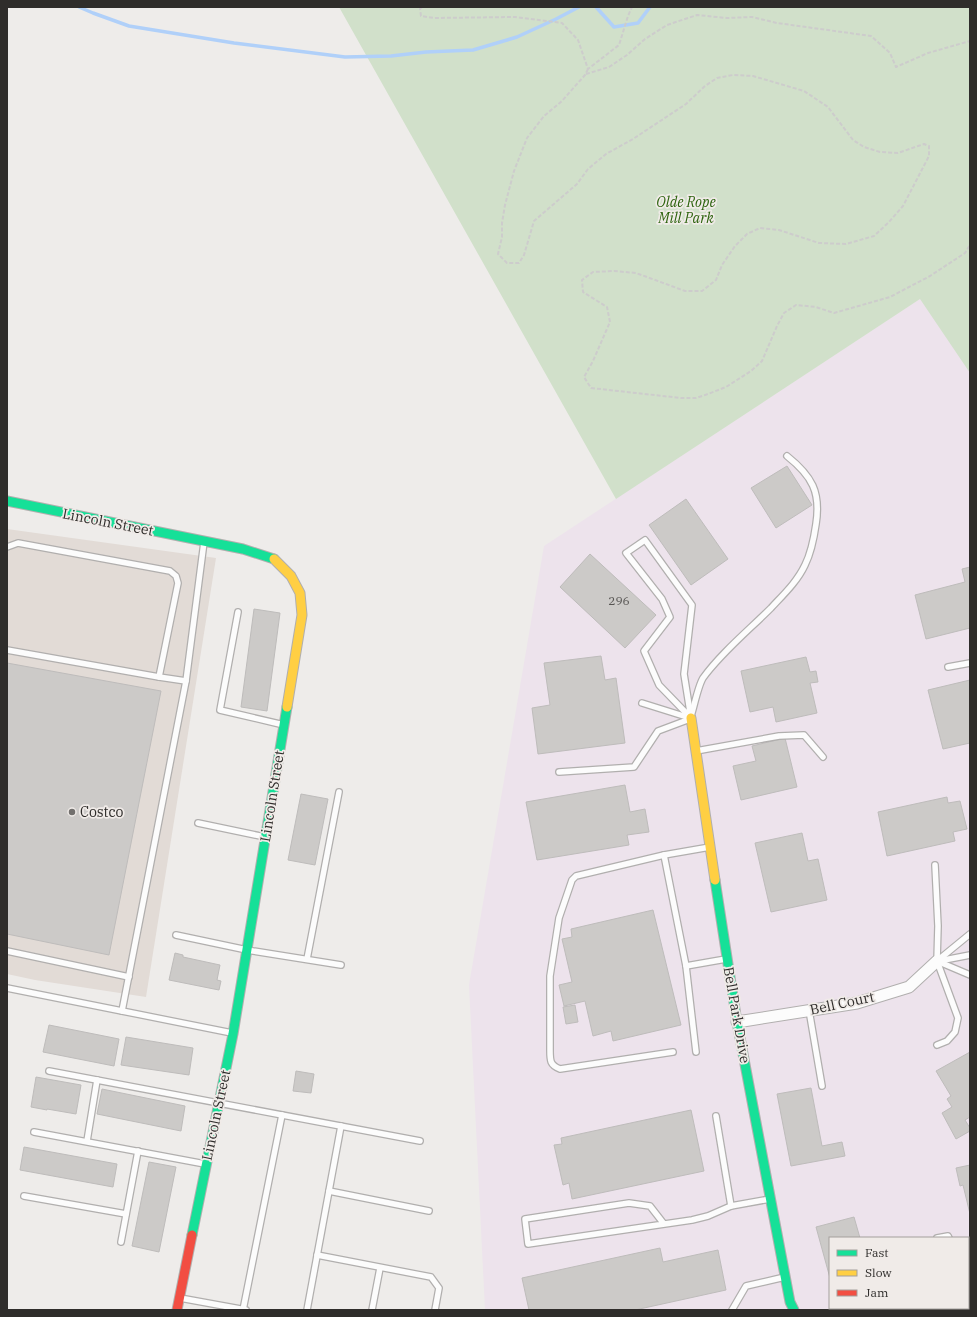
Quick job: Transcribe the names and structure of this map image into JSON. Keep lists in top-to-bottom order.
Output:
{
  "streets": {
    "street": ["Lincoln Street", "Bell Court", "Bell Park Drive"]
  },
  "crossings": [
    ["Bell Court", "Bell Park Drive"]
  ],
  "parks": ["Olde Rope Mill Park"],
  "places": ["Costco"],
  "house_numbers": ["296"],
  "legend": ["Fast", "Slow", "Jam"]
}
